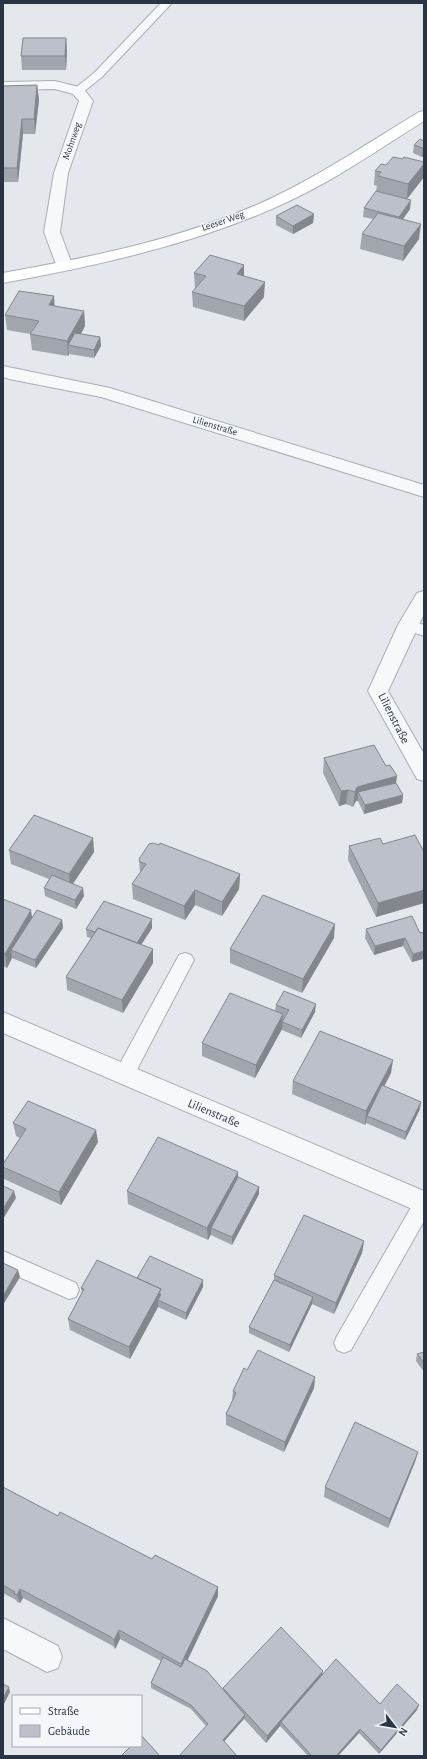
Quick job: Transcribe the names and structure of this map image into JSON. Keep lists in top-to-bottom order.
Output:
{
  "streets": {
    "street": ["Mohnweg", "Leeser Weg", "Lilienstraße"]
  },
  "crossings": [
    ["Mohnweg", "Leeser Weg"]
  ],
  "legend": ["Straße", "Gebäude"],
  "north": "bottom right"
}
